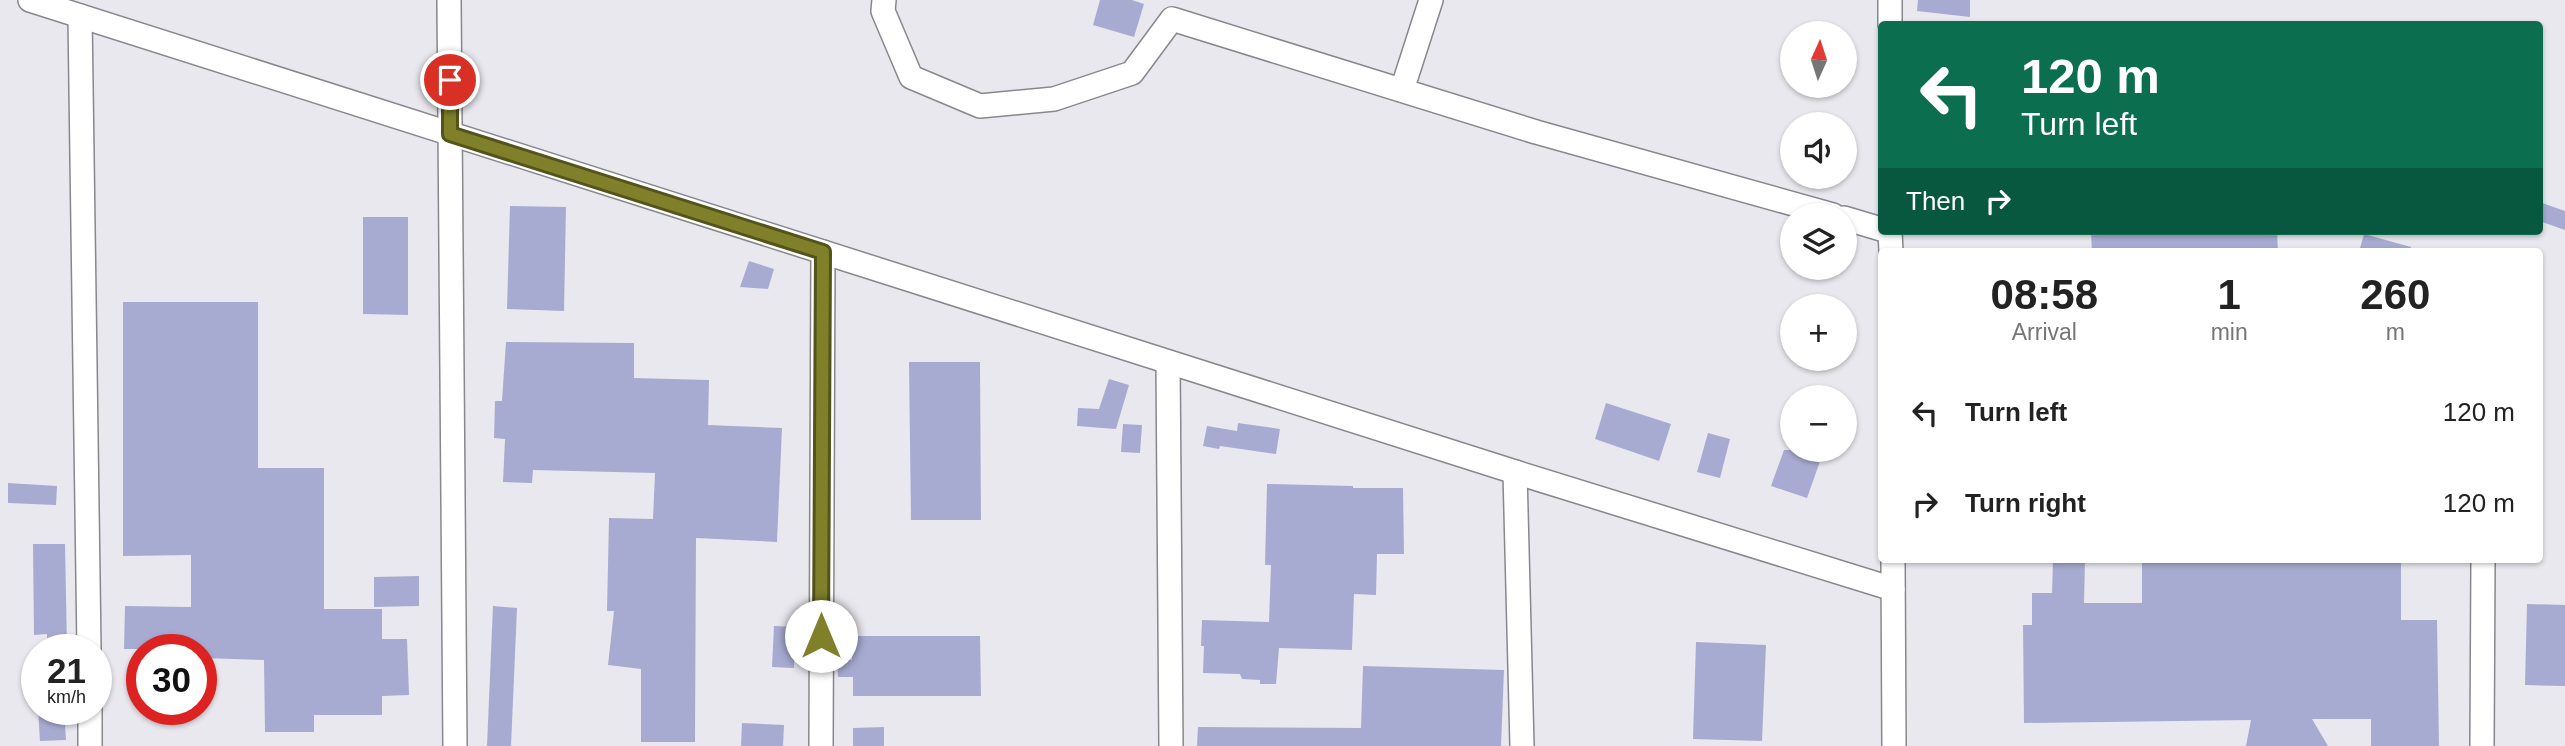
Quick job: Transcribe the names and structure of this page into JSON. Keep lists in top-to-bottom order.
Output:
{
  "north": "top",
  "page": {
    "map_buttons": ["+", "−"],
    "turn": ["120 m", "Turn left"],
    "then": "Then",
    "eta": [
      "08:58",
      "Arrival",
      "1",
      "min",
      "260",
      "m"
    ],
    "list": [
      {
        "name": "Turn left",
        "value": "120 m"
      },
      {
        "name": "Turn right",
        "value": "120 m"
      }
    ],
    "speed": "21 km/h",
    "limit": "30"
  }
}
